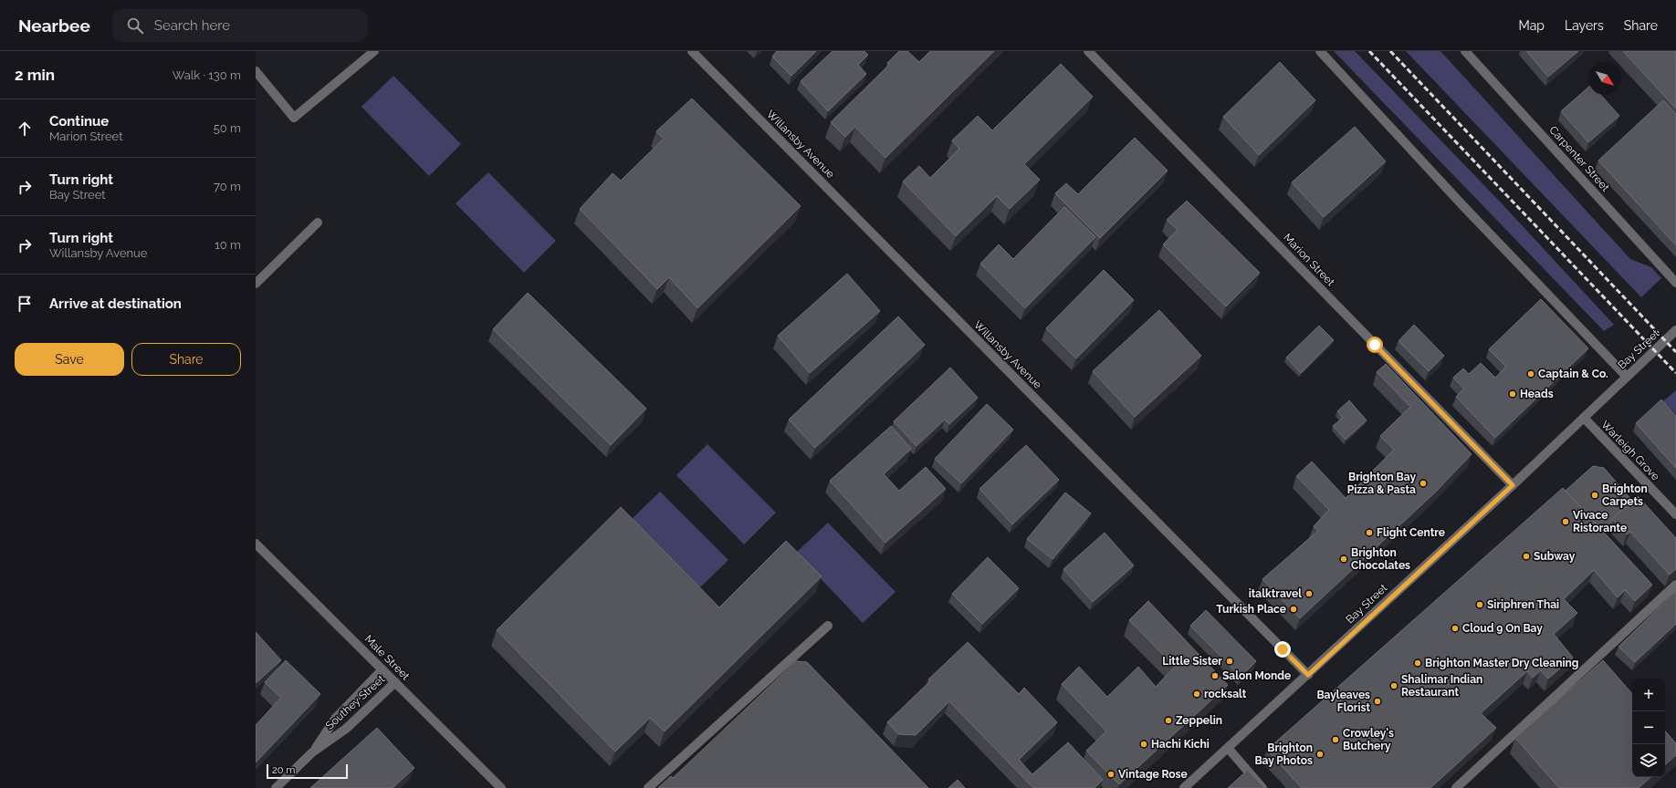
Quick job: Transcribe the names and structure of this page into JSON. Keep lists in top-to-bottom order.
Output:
{
  "streets": {
    "street": [
      "Willansby Avenue",
      "Carpenter Street",
      "Marion Street",
      "Bay Street",
      "Warleigh Grove",
      "Male Street",
      "Southey Street"
    ]
  },
  "crossings": [
    ["Willansby Avenue", "Bay Street"],
    ["Marion Street", "Bay Street"],
    ["Bay Street", "Warleigh Grove"],
    ["Male Street", "Southey Street"]
  ],
  "places": [
    "Captain & Co.",
    "Heads",
    "Brighton Bay Pizza & Pasta",
    "Brighton Carpets",
    "Vivace Ristorante",
    "Flight Centre",
    "Subway",
    "Brighton Chocolates",
    "italktravel",
    "Siriphren Thai",
    "Turkish Place",
    "Cloud 9 On Bay",
    "Little Sister",
    "Brighton Master Dry Cleaning",
    "Salon Monde",
    "Shalimar Indian Restaurant",
    "rocksalt",
    "Bayleaves Florist",
    "Zeppelin",
    "Crowley's Butchery",
    "Hachi Kichi",
    "Brighton Bay Photos",
    "Vintage Rose"
  ],
  "scale_bar": "20 m",
  "north": "bottom right",
  "page": {
    "header": "Nearbee",
    "search": "Search here",
    "nav": ["Map", "Layers", "Share"],
    "heading": ["2 min", "Walk · 130 m"],
    "list": [
      ["Continue", "Marion Street", "50 m"],
      ["Turn right", "Bay Street", "70 m"],
      ["Turn right", "Willansby Avenue", "10 m"],
      "Arrive at destination"
    ],
    "buttons": ["Save", "Share"],
    "map_buttons": ["+", "−"],
    "scale": "20 m"
  }
}
